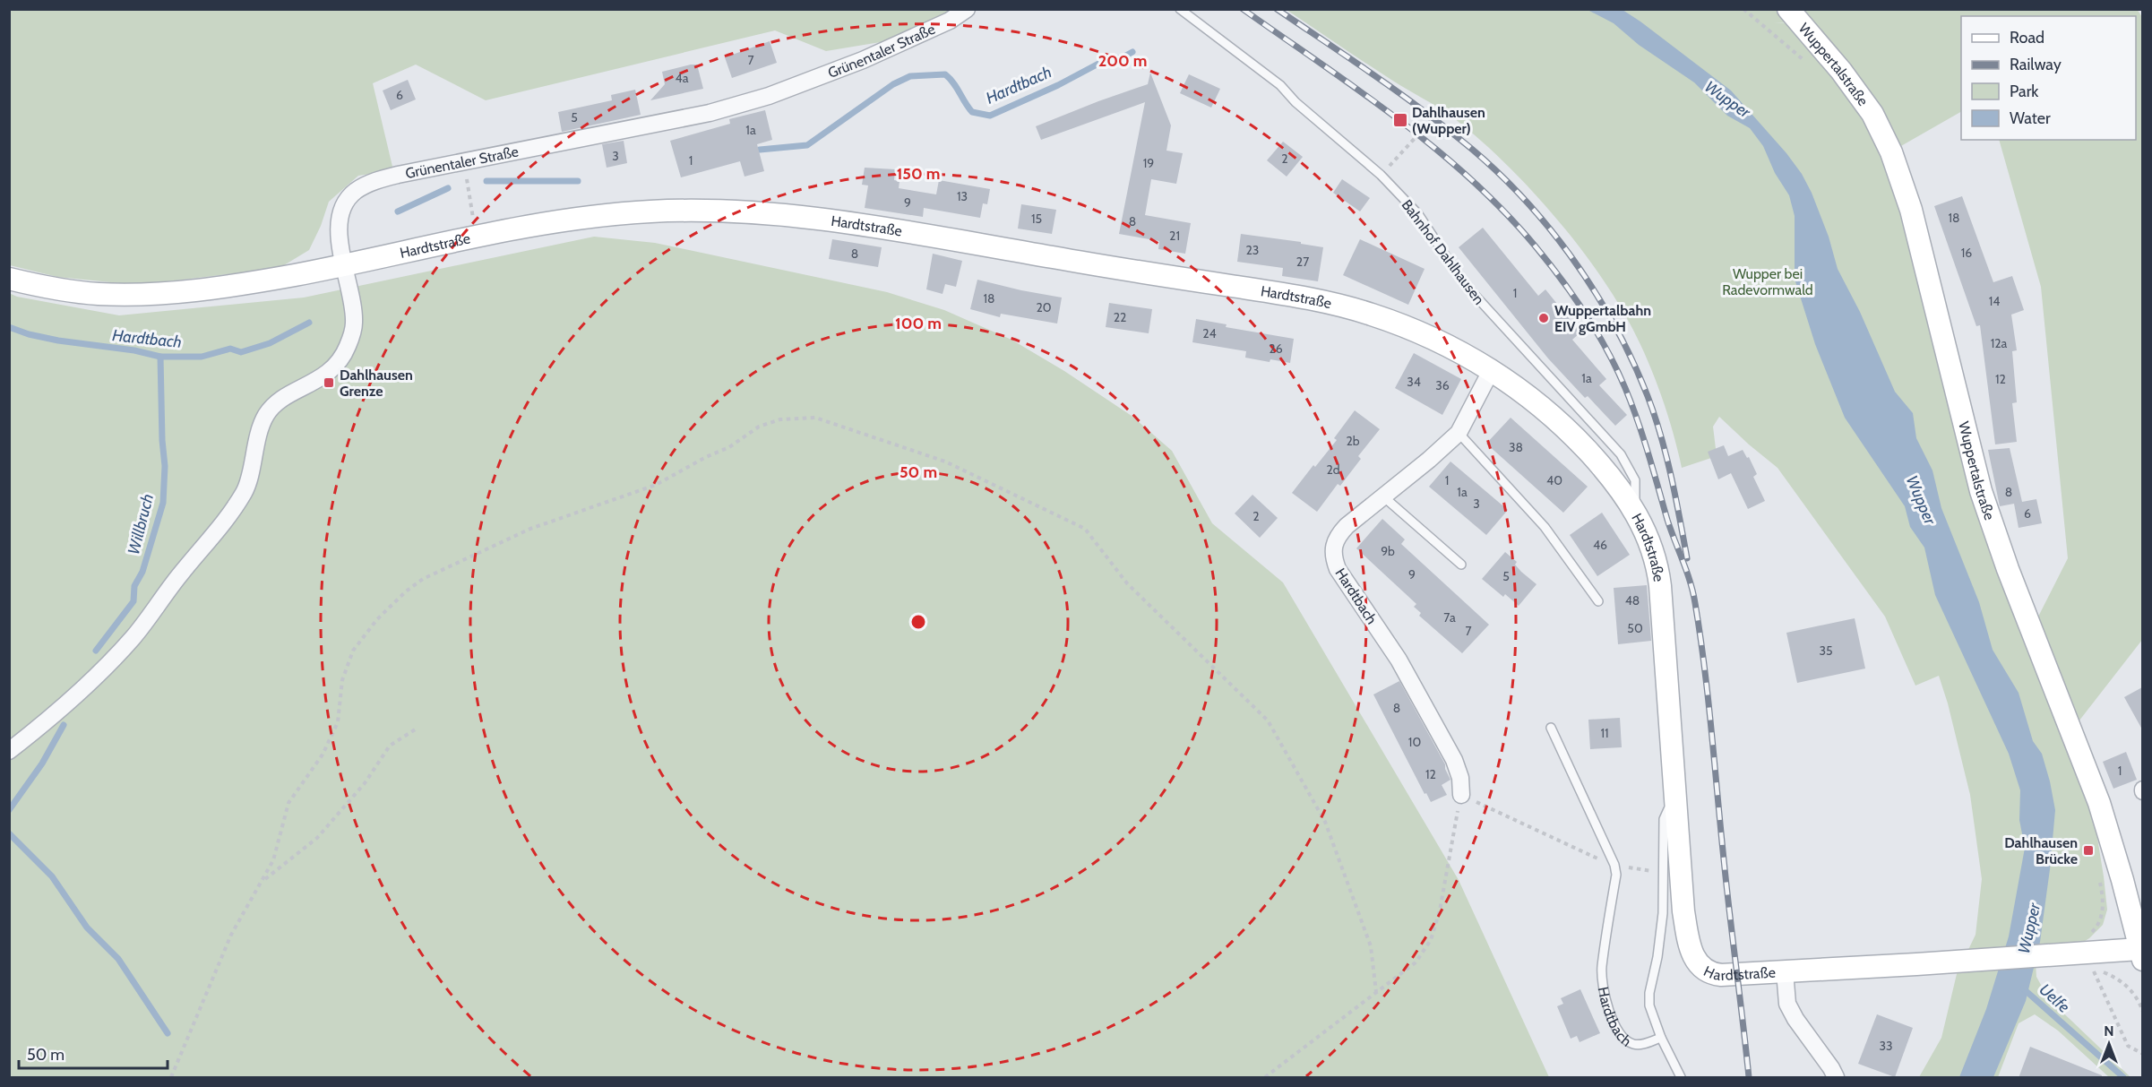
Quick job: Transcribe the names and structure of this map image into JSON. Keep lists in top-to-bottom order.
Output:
{
  "streets": {
    "main road": ["Wuppertalstraße", "Hardtstraße"],
    "street": ["Grünentaler Straße", "Hardtbach"],
    "lane": ["Bahnhof Dahlhausen"]
  },
  "crossings": [
    ["Grünentaler Straße", "Hardtstraße"],
    ["Wuppertalstraße", "Hardtstraße"],
    ["Hardtstraße", "Bahnhof Dahlhausen"],
    ["Hardtstraße", "Hardtbach"]
  ],
  "water": [
    "Hardtbach",
    "Wupper",
    "Willbruch",
    "Uelfe"
  ],
  "parks": ["Wupper bei Radevormwald"],
  "places": {
    "transit": ["Dahlhausen (Wupper)", "Dahlhausen Grenze", "Dahlhausen Brücke"],
    "other": ["Wuppertalbahn EIV gGmbH"]
  },
  "house_numbers": [
    "7",
    "4a",
    "6",
    "5",
    "1a",
    "3",
    "2",
    "1",
    "19",
    "13",
    "9",
    "18",
    "15",
    "8",
    "21",
    "23",
    "16",
    "8",
    "27",
    "1",
    "18",
    "14",
    "20",
    "22",
    "24",
    "12a",
    "26",
    "1a",
    "12",
    "34",
    "36",
    "2b",
    "38",
    "2d",
    "1",
    "40",
    "1a",
    "8",
    "3",
    "6",
    "2",
    "46",
    "9b",
    "9",
    "5",
    "48",
    "7a",
    "50",
    "7",
    "35",
    "8",
    "11",
    "10",
    "1",
    "12",
    "33"
  ],
  "legend": [
    "Road",
    "Railway",
    "Park",
    "Water"
  ],
  "scale_bar": "50 m",
  "north": "top",
  "rings": [
    "200 m",
    "150 m",
    "100 m",
    "50 m"
  ]
}
